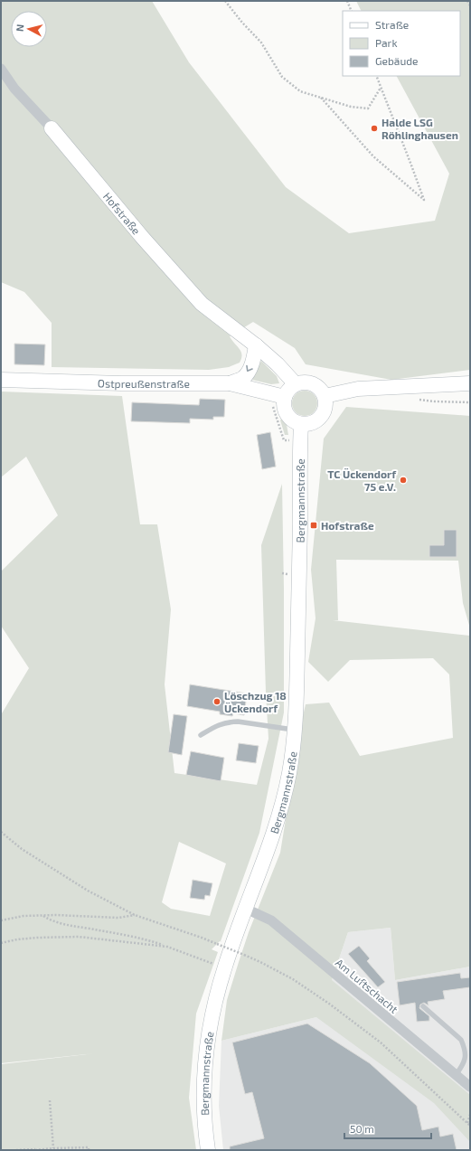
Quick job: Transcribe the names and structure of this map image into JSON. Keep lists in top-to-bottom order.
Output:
{
  "streets": {
    "street": [
      "Hofstraße",
      "Ostpreußenstraße",
      "Bergmannstraße",
      "Am Luftschacht"
    ]
  },
  "crossings": [
    ["Hofstraße", "Ostpreußenstraße"],
    ["Hofstraße", "Bergmannstraße"],
    ["Ostpreußenstraße", "Bergmannstraße"],
    ["Bergmannstraße", "Am Luftschacht"]
  ],
  "places": {
    "other": ["Halde LSG Röhlinghausen", "TC Ückendorf 75 e.V.", "Löschzug 18 Ückendorf"],
    "transit": ["Hofstraße"]
  },
  "legend": ["Straße", "Park", "Gebäude"],
  "scale_bar": "50 m",
  "north": "left"
}
